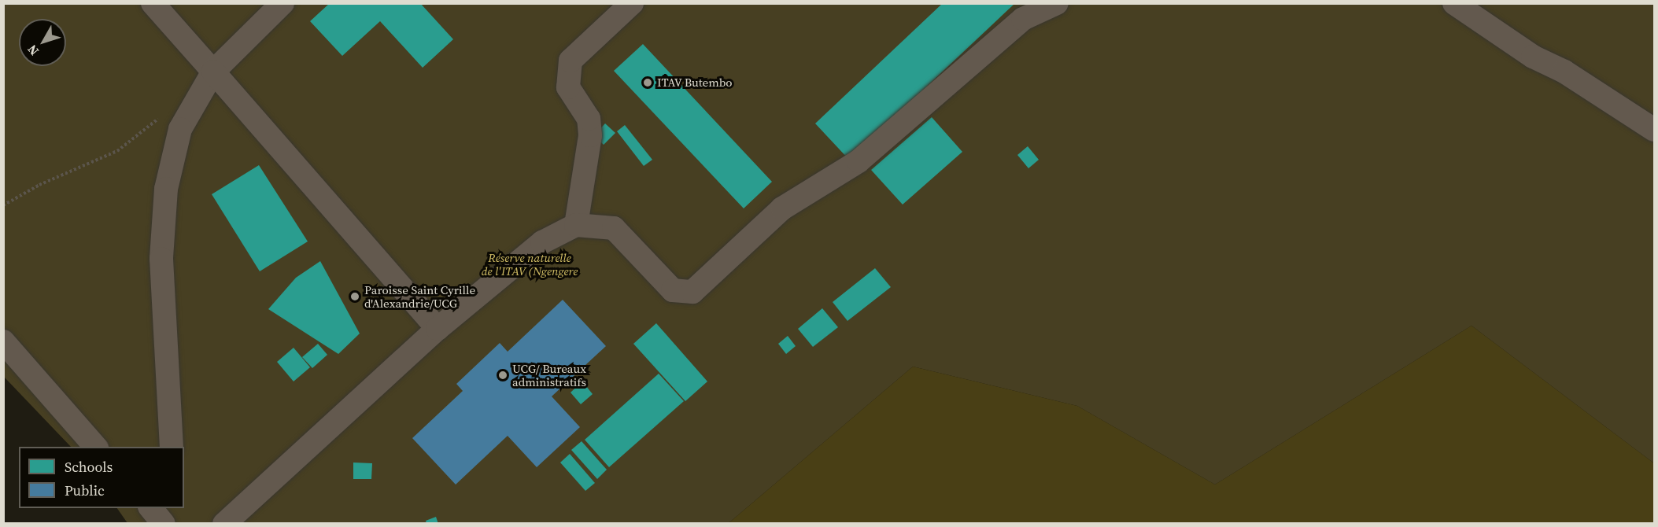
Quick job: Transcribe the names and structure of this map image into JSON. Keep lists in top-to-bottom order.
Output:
{
  "parks": ["Réserve naturelle de l'ITAV (Ngengere"],
  "places": ["ITAV Butembo", "Paroisse Saint Cyrille d'Alexandrie/UCG", "UCG/ Bureaux administratifs"],
  "legend": ["Schools", "Public"],
  "north": "bottom left"
}
